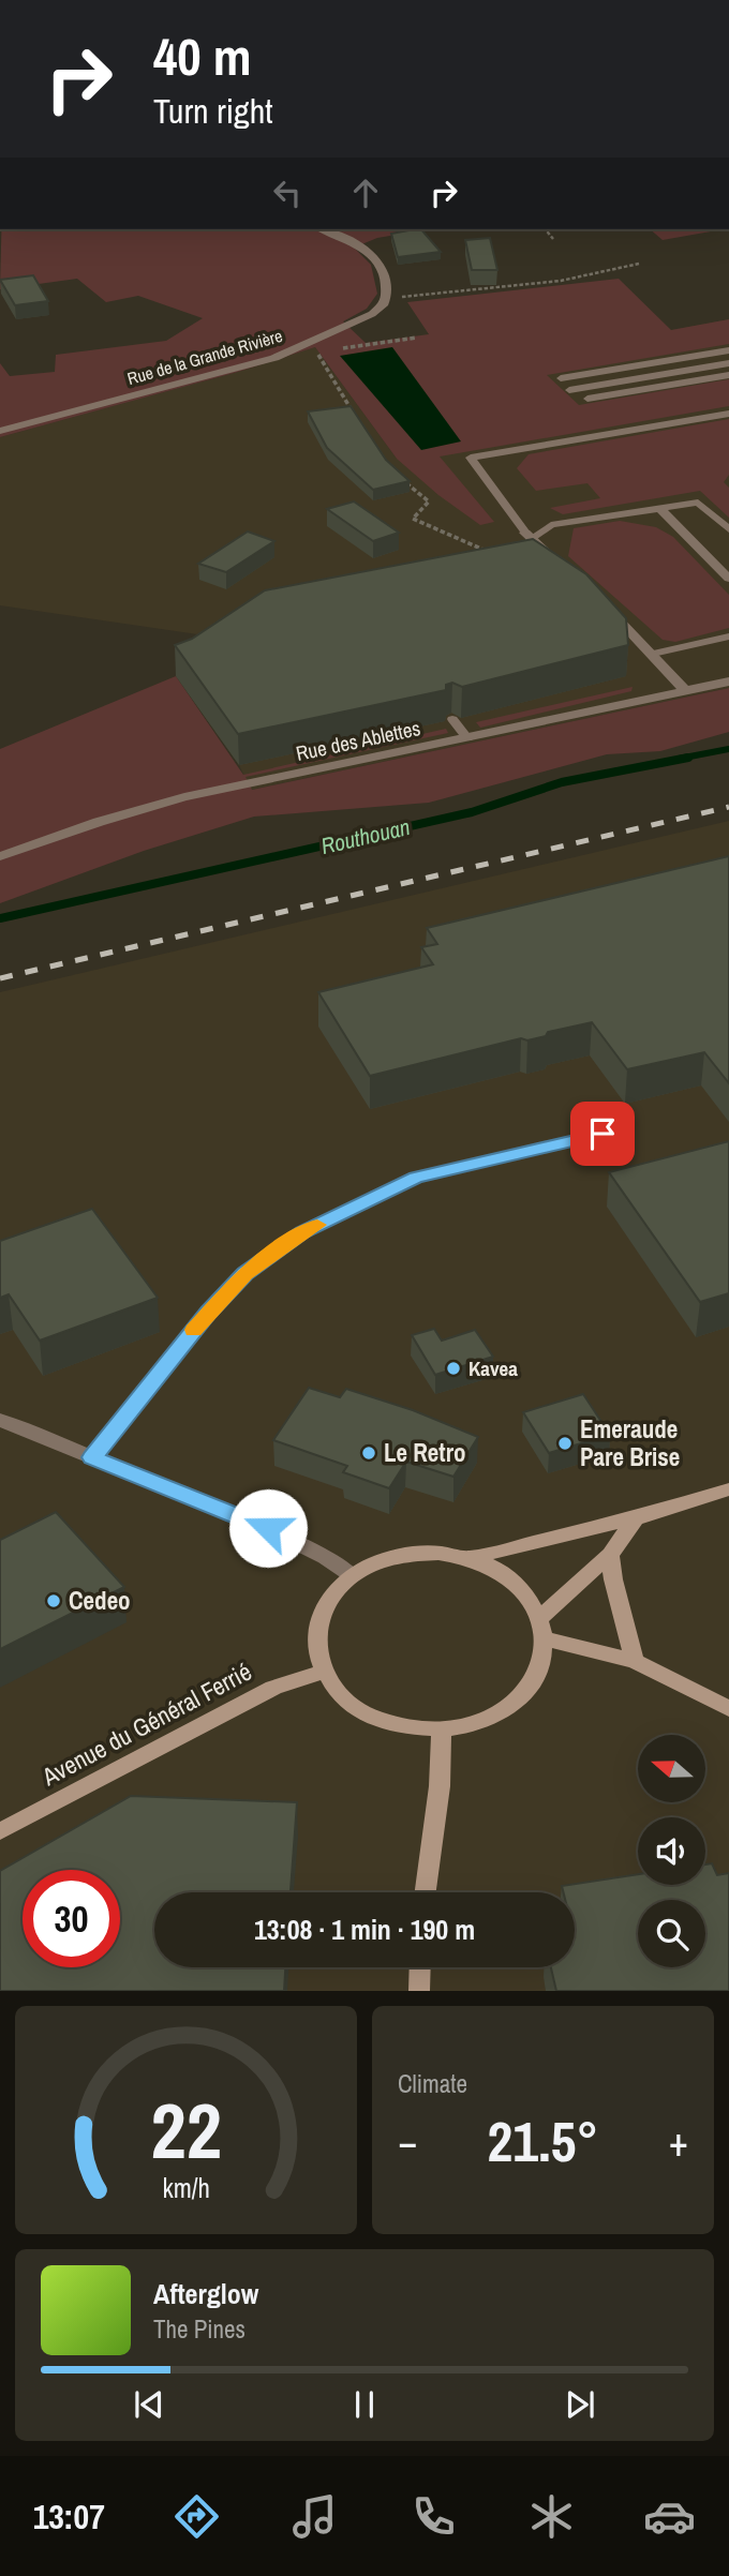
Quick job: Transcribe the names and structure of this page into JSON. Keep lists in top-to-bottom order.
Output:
{
  "streets": {
    "street": ["Rue de la Grande Rivière", "Rue des Ablettes", "Avenue du Général Ferrié"]
  },
  "water": ["Routhouan"],
  "places": [
    "Kavea",
    "Emeraude Pare Brise",
    "Le Retro",
    "Cedeo"
  ],
  "north": "left",
  "page": {
    "turn": ["40 m", "Turn right"],
    "limit": "30",
    "trip": "13:08 · 1 min · 190 m",
    "tile": "Climate",
    "heat": ["−", "21.5°", "+"],
    "song": ["Afterglow", "The Pines"],
    "tabs": "13:07",
    "gauge": ["22", "km/h"]
  }
}
